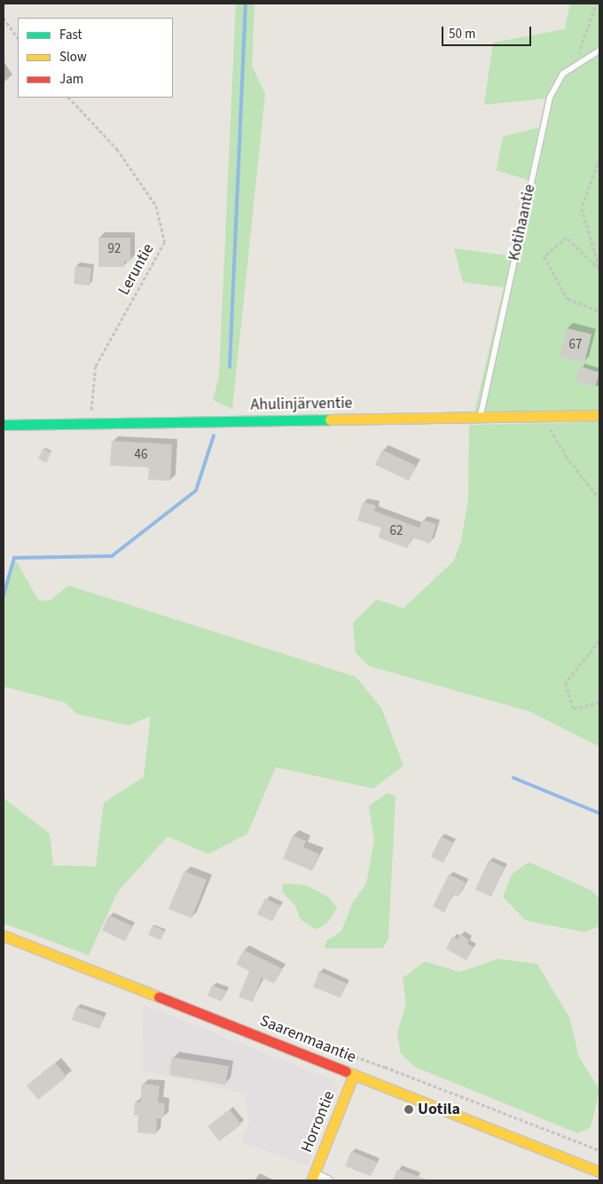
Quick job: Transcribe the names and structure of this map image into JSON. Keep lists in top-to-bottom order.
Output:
{
  "streets": {
    "street": ["Ahulinjärventie", "Saarenmaantie", "Horrontie"],
    "lane": ["Kotihaantie"],
    "path": ["Leruntie"]
  },
  "crossings": [
    ["Kotihaantie", "Ahulinjärventie"],
    ["Leruntie", "Ahulinjärventie"],
    ["Saarenmaantie", "Horrontie"]
  ],
  "places": ["Uotila"],
  "house_numbers": [
    "92",
    "67",
    "46",
    "62"
  ],
  "legend": ["Fast", "Slow", "Jam"],
  "scale_bar": "50 m"
}
